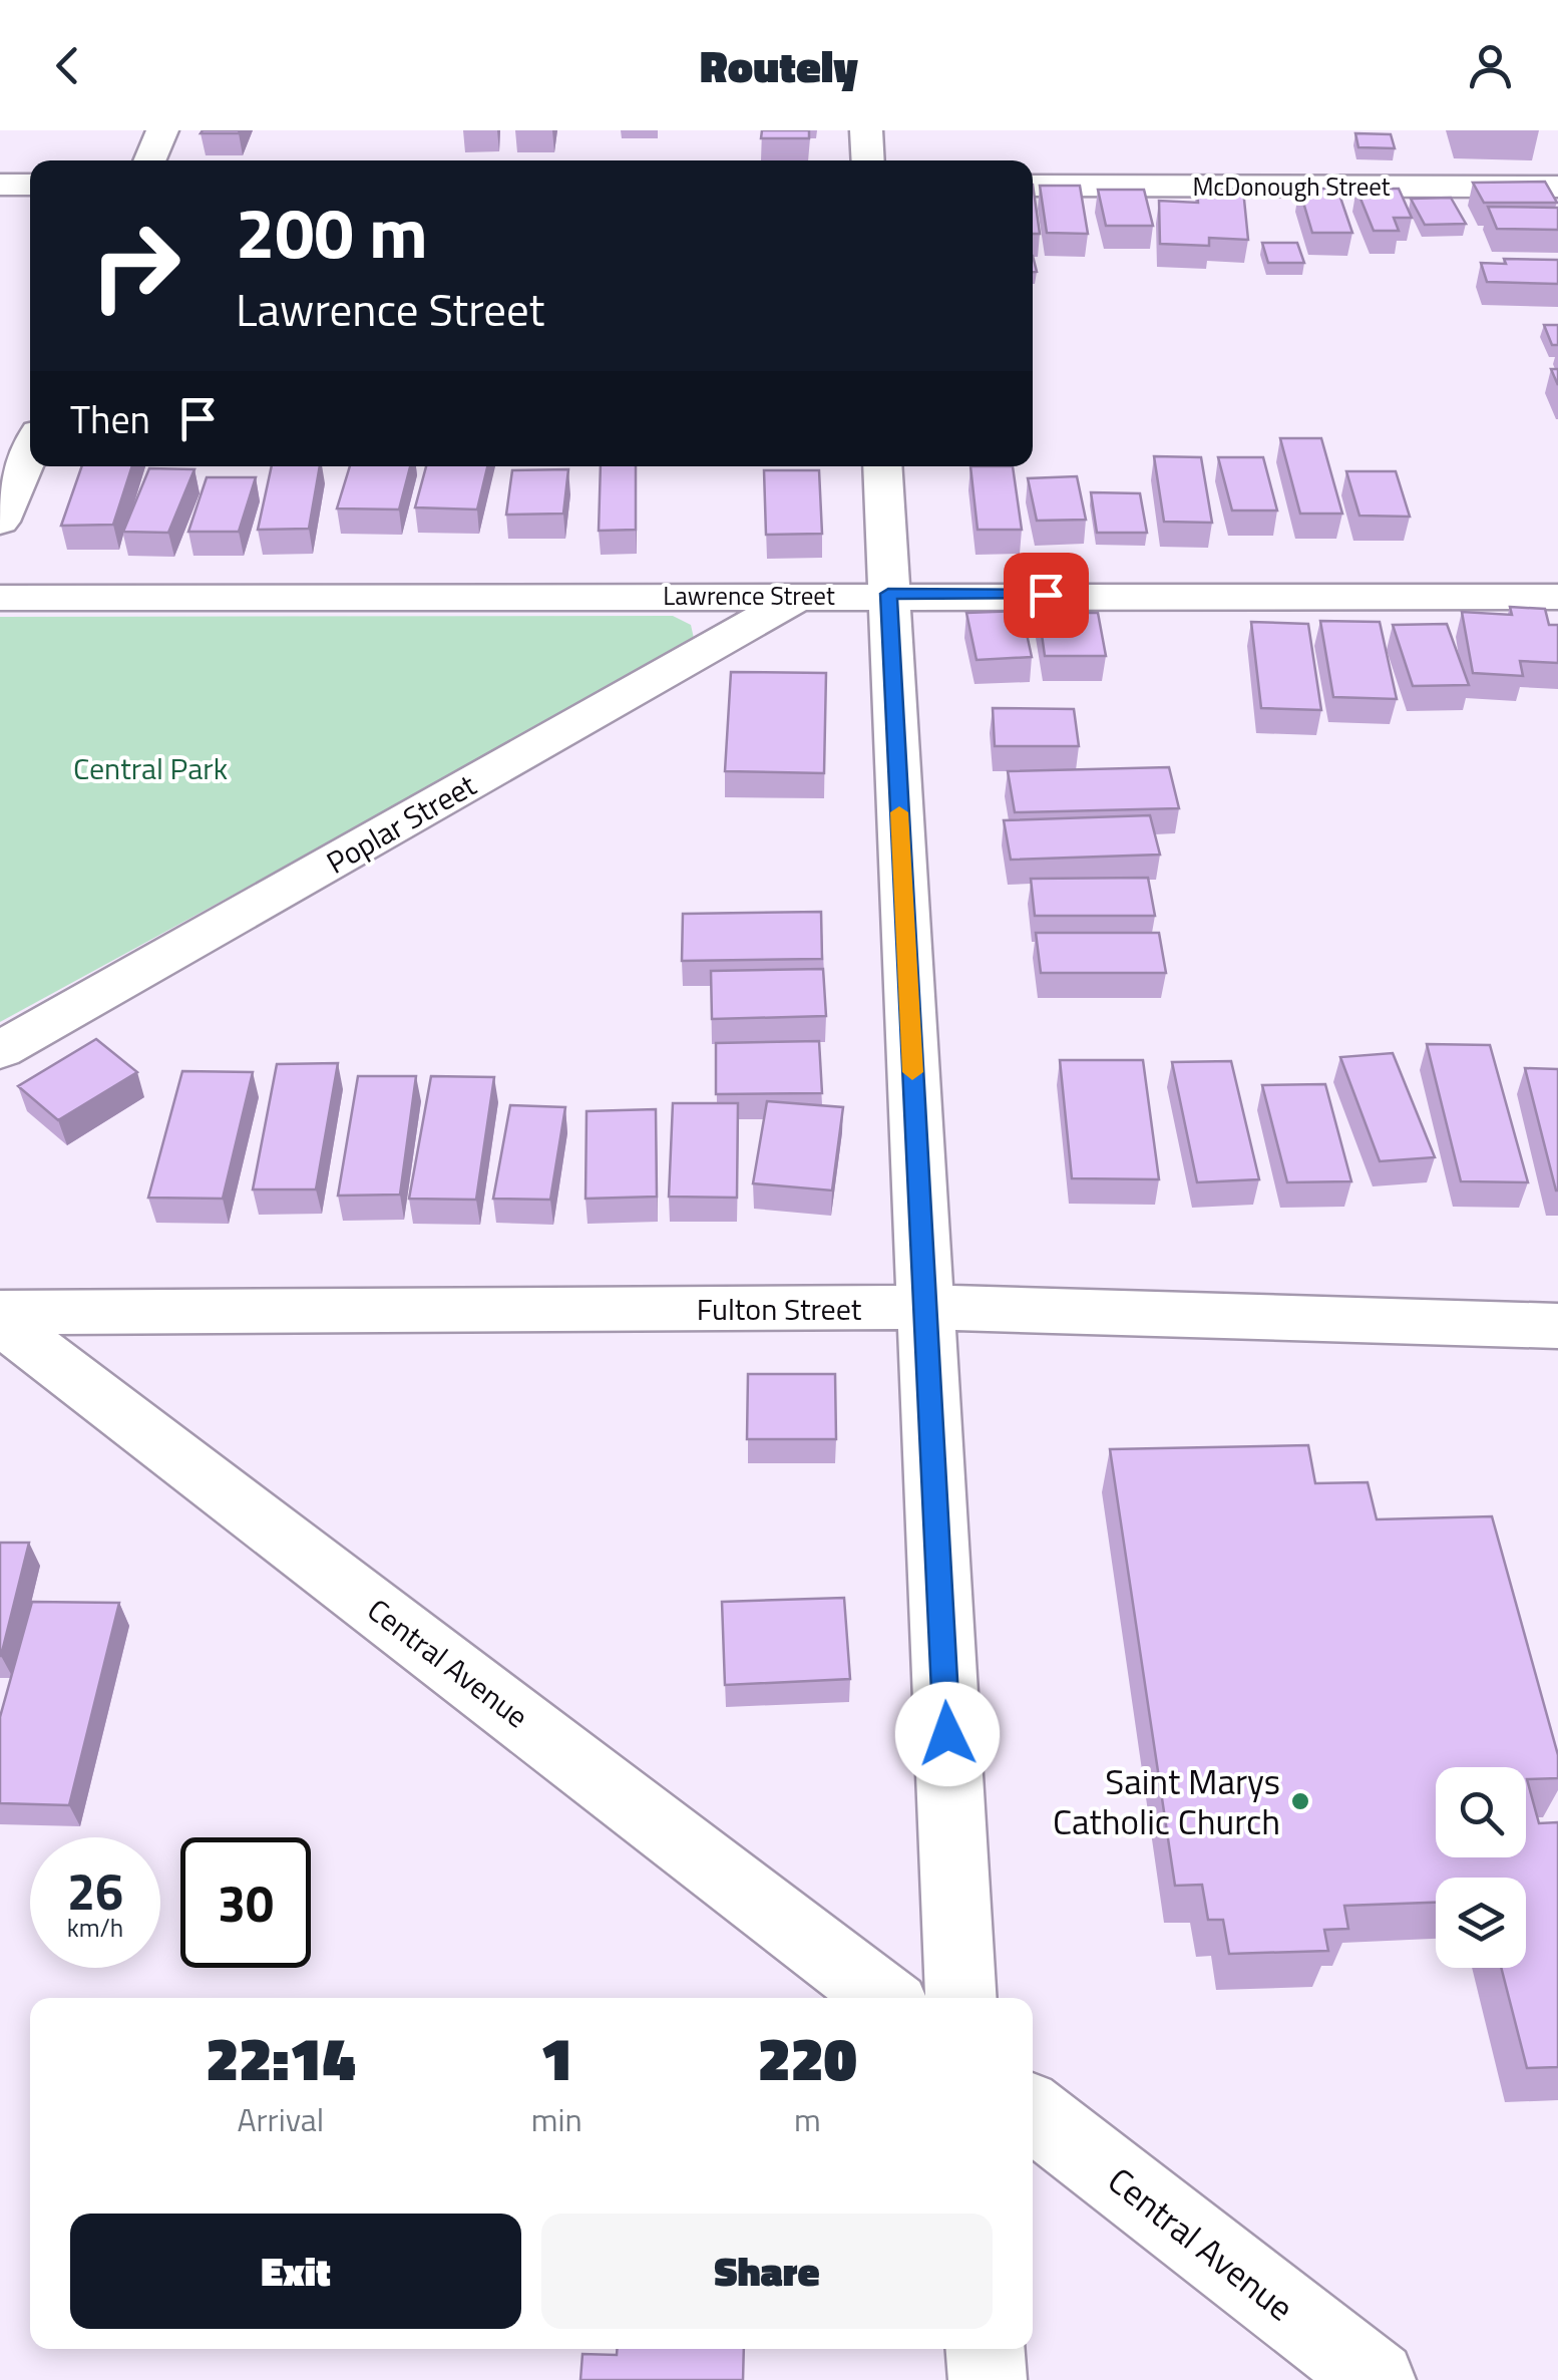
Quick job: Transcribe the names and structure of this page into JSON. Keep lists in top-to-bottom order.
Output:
{
  "streets": {
    "street": [
      "McDonough Street",
      "Lawrence Street",
      "Poplar Street",
      "Fulton Street",
      "Central Avenue"
    ]
  },
  "crossings": [
    ["Lawrence Street", "Poplar Street"]
  ],
  "parks": ["Central Park"],
  "places": ["Saint Marys Catholic Church"],
  "page": {
    "header": "Routely",
    "turn": ["200 m", "Lawrence Street"],
    "then": "Then",
    "speed": "26 km/h",
    "limit": "30",
    "eta": [
      "22:14",
      "Arrival",
      "1",
      "min",
      "220",
      "m"
    ],
    "buttons": ["Exit", "Share"]
  }
}
